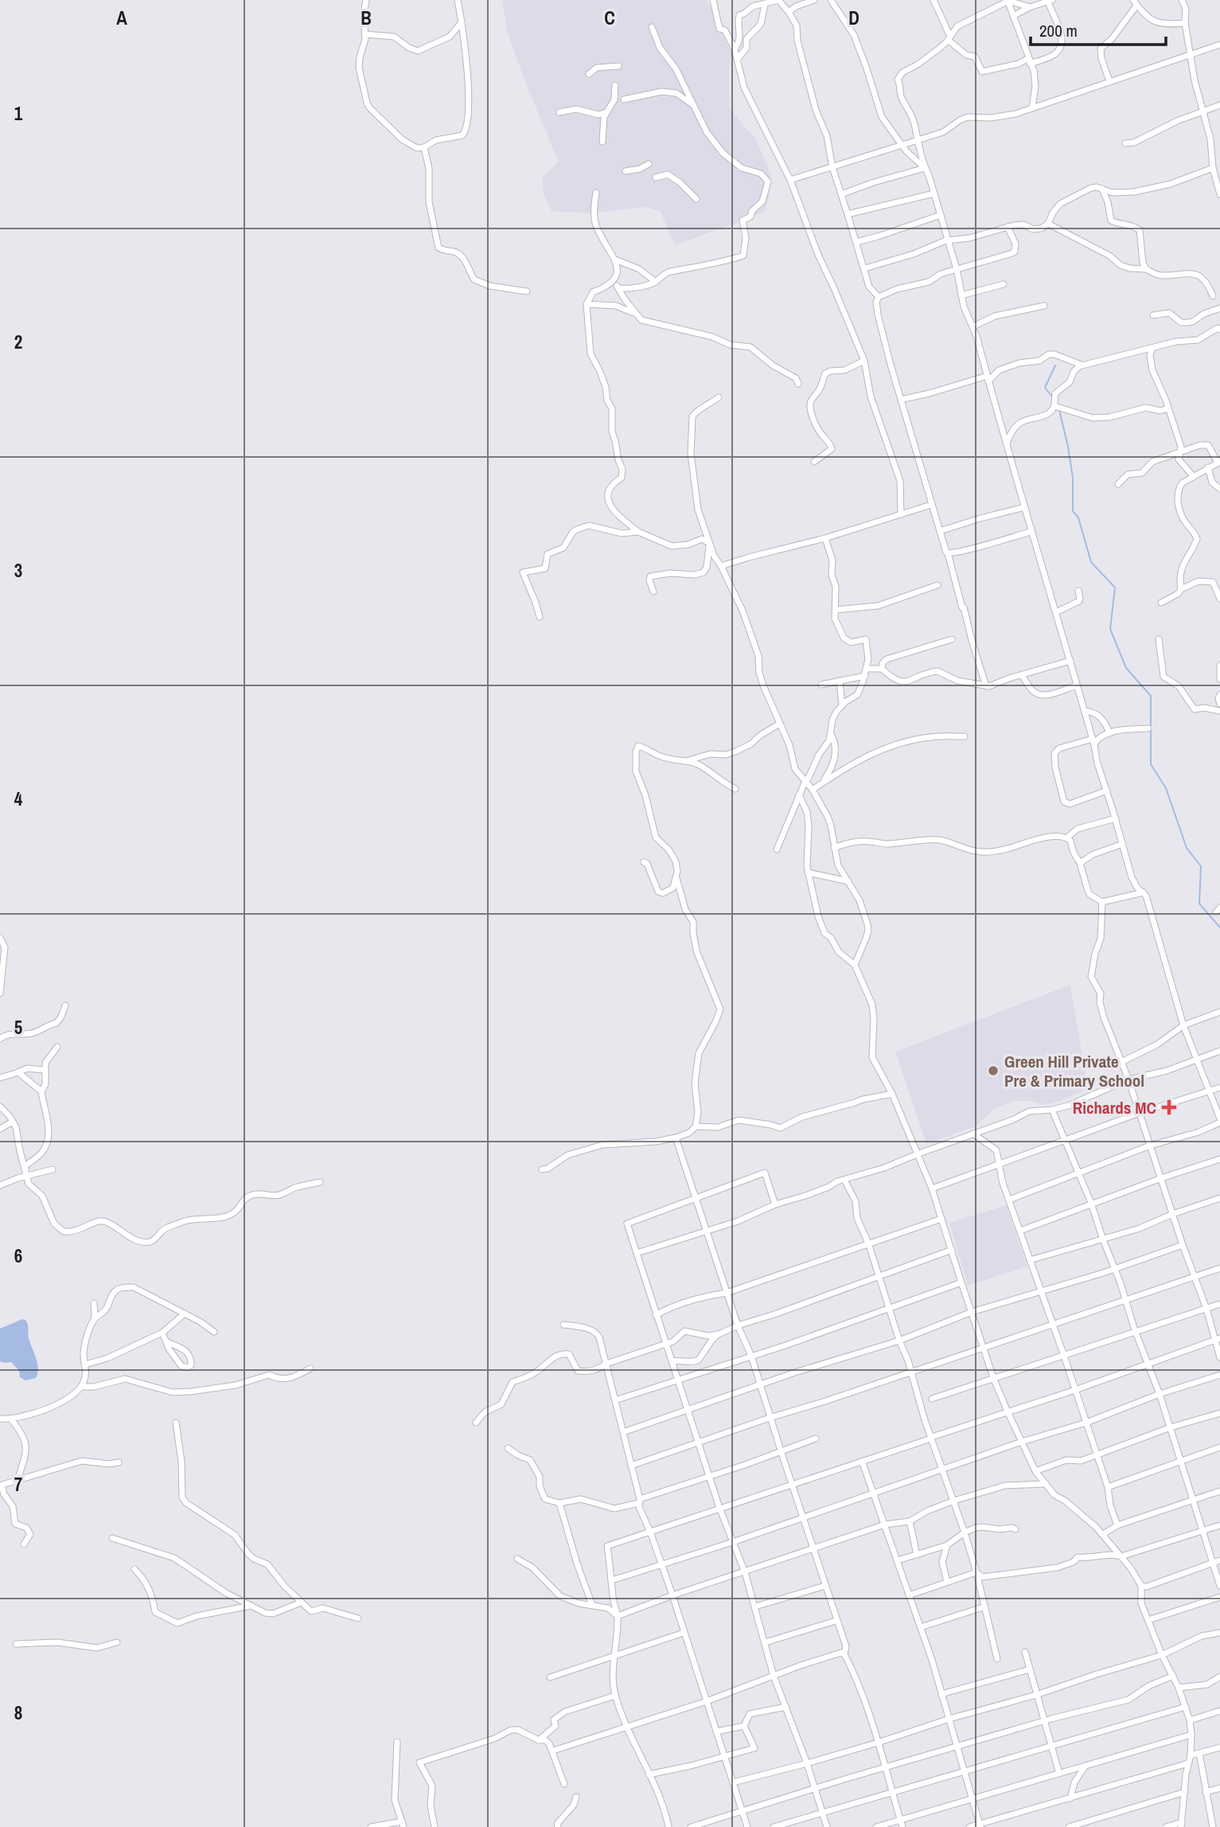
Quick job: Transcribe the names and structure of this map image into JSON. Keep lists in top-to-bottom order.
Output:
{
  "places": {
    "other": ["Green Hill Private Pre & Primary School"],
    "health": ["Richards MC"]
  },
  "scale_bar": "200 m",
  "grid": {
    "columns": [
      "A",
      "B",
      "C",
      "D"
    ],
    "rows": [
      "1",
      "2",
      "3",
      "4",
      "5",
      "6",
      "7",
      "8"
    ]
  }
}
